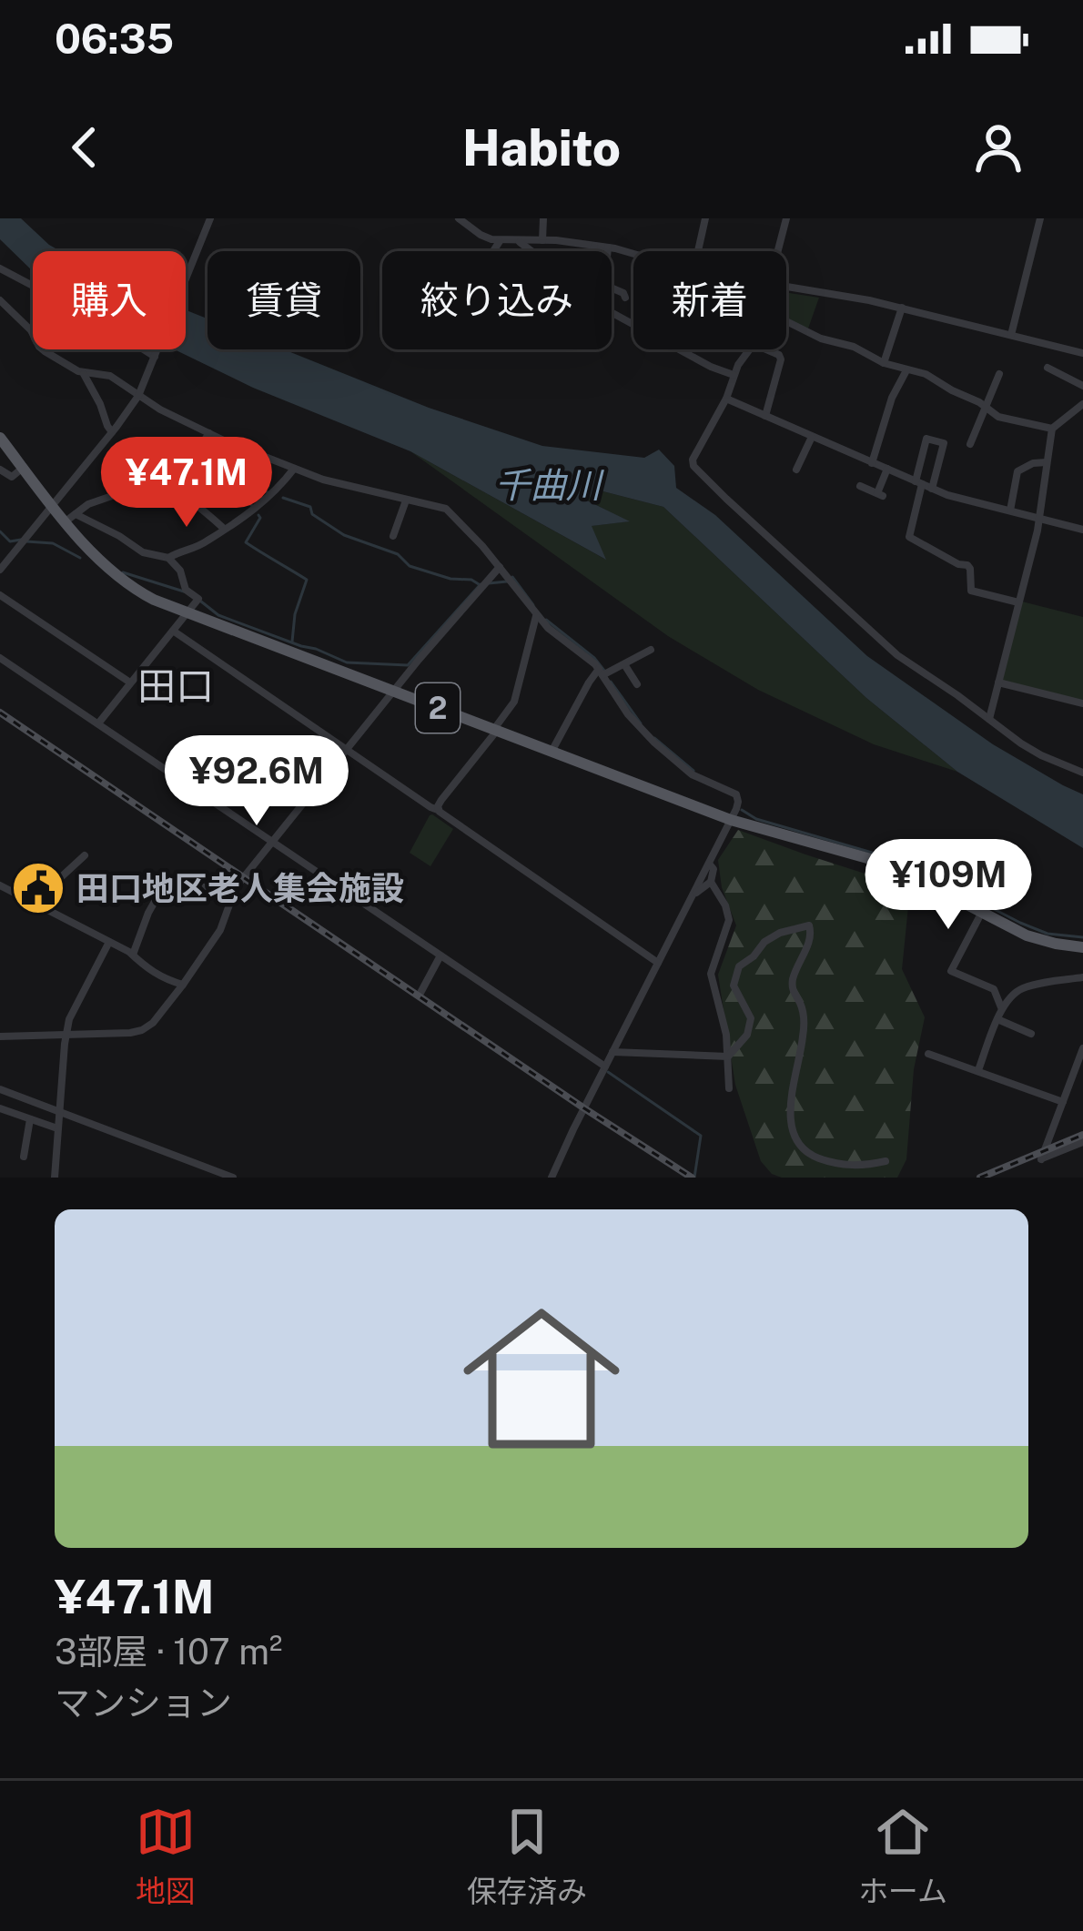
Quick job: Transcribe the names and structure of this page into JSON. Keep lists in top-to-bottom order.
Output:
{
  "streets": {
    "main road": ["2"]
  },
  "districts": ["田口"],
  "water": ["千曲川"],
  "places": {
    "public building": ["田口地区老人集会施設"]
  },
  "page": {
    "status": "06:35",
    "header": "Habito",
    "chip": [
      "購入",
      "賃貸",
      "絞り込み",
      "新着"
    ],
    "price": ["¥47.1M", "¥92.6M", "¥109M"],
    "list": [
      {
        "name": "¥47.1M",
        "note": "3部屋 · 107 m² · マンション"
      }
    ],
    "tabs": ["地図", "保存済み", "ホーム"]
  }
}
